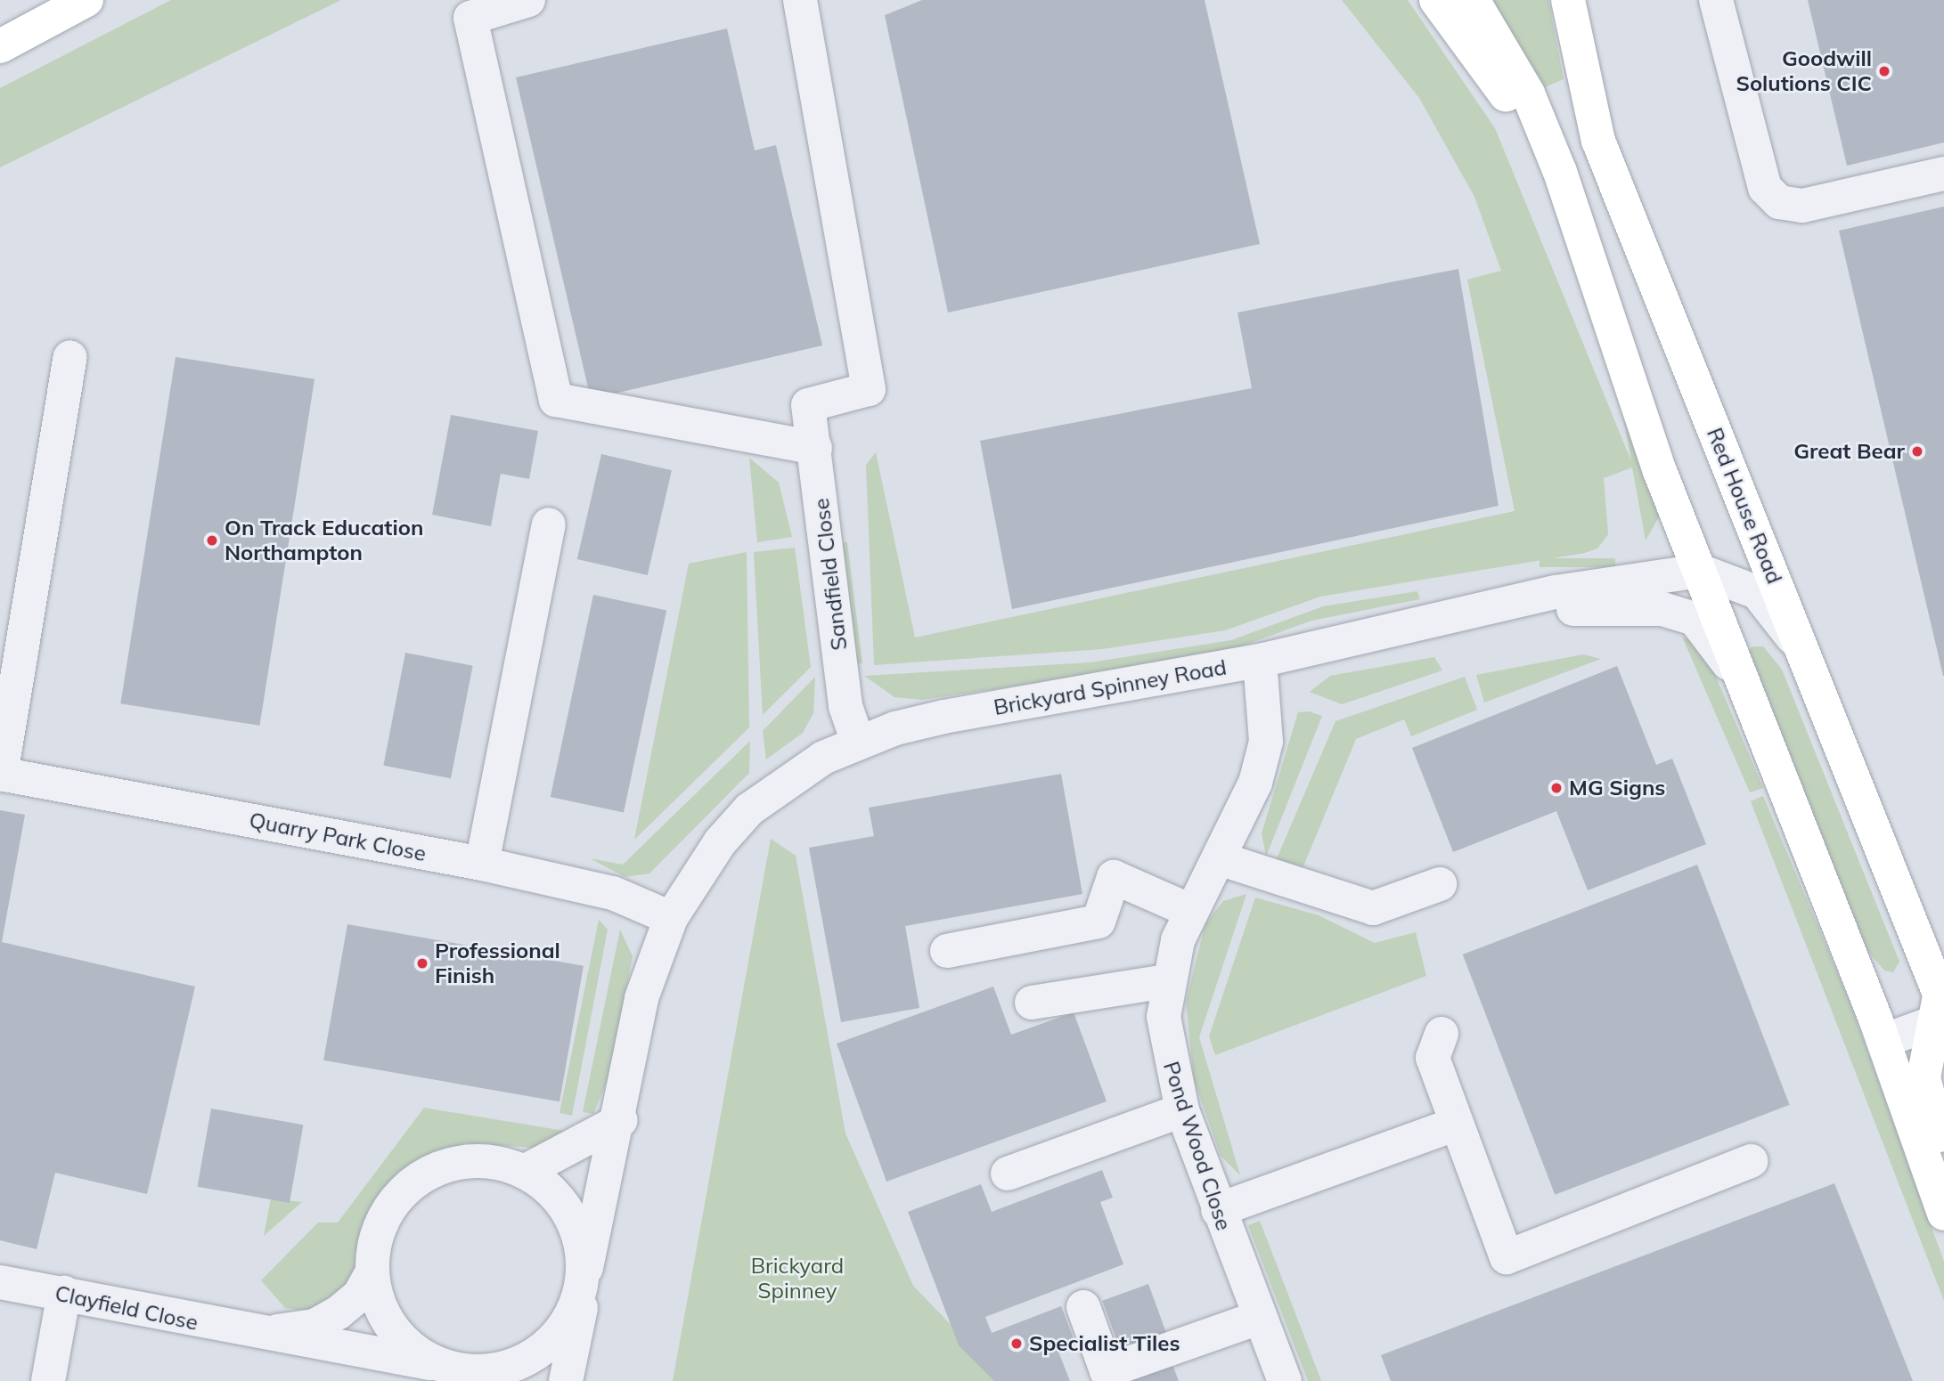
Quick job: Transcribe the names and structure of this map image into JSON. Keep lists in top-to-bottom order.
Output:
{
  "streets": {
    "main road": ["Red House Road"],
    "street": [
      "Sandfield Close",
      "Brickyard Spinney Road",
      "Quarry Park Close",
      "Pond Wood Close",
      "Clayfield Close"
    ]
  },
  "crossings": [
    ["Sandfield Close", "Brickyard Spinney Road"],
    ["Brickyard Spinney Road", "Quarry Park Close"],
    ["Brickyard Spinney Road", "Pond Wood Close"],
    ["Brickyard Spinney Road", "Clayfield Close"]
  ],
  "parks": ["Brickyard Spinney"],
  "places": [
    "Goodwill Solutions CIC",
    "Great Bear",
    "On Track Education Northampton",
    "MG Signs",
    "Professional Finish",
    "Specialist Tiles"
  ]
}
